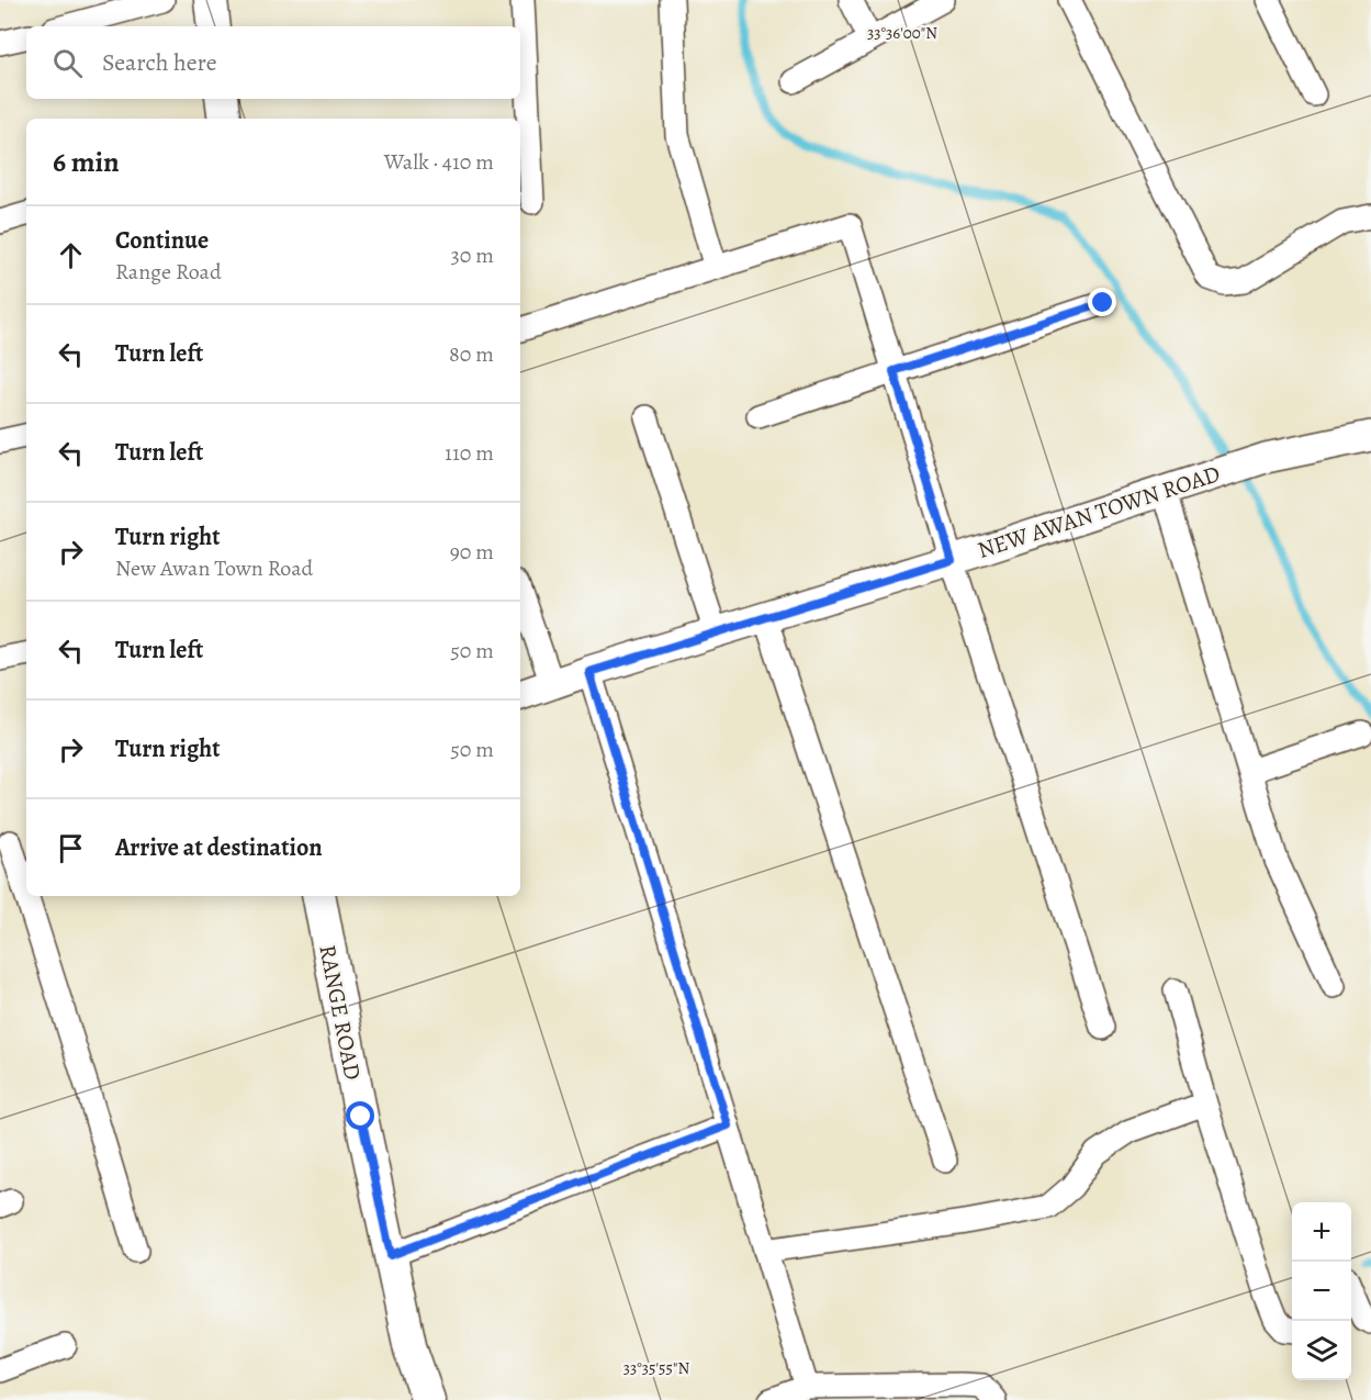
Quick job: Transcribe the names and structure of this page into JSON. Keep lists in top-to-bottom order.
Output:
{
  "streets": {
    "main road": ["RANGE ROAD"],
    "street": ["NEW AWAN TOWN ROAD"]
  },
  "page": {
    "search": "Search here",
    "heading": ["6 min", "Walk · 410 m"],
    "list": [
      ["Continue", "Range Road", "30 m"],
      ["Turn left", "80 m"],
      ["Turn left", "110 m"],
      ["Turn right", "New Awan Town Road", "90 m"],
      ["Turn left", "50 m"],
      ["Turn right", "50 m"],
      "Arrive at destination"
    ],
    "map_buttons": ["+", "−"]
  },
  "coordinates": ["33°36'00\"N", "33°35'55\"N"]
}
